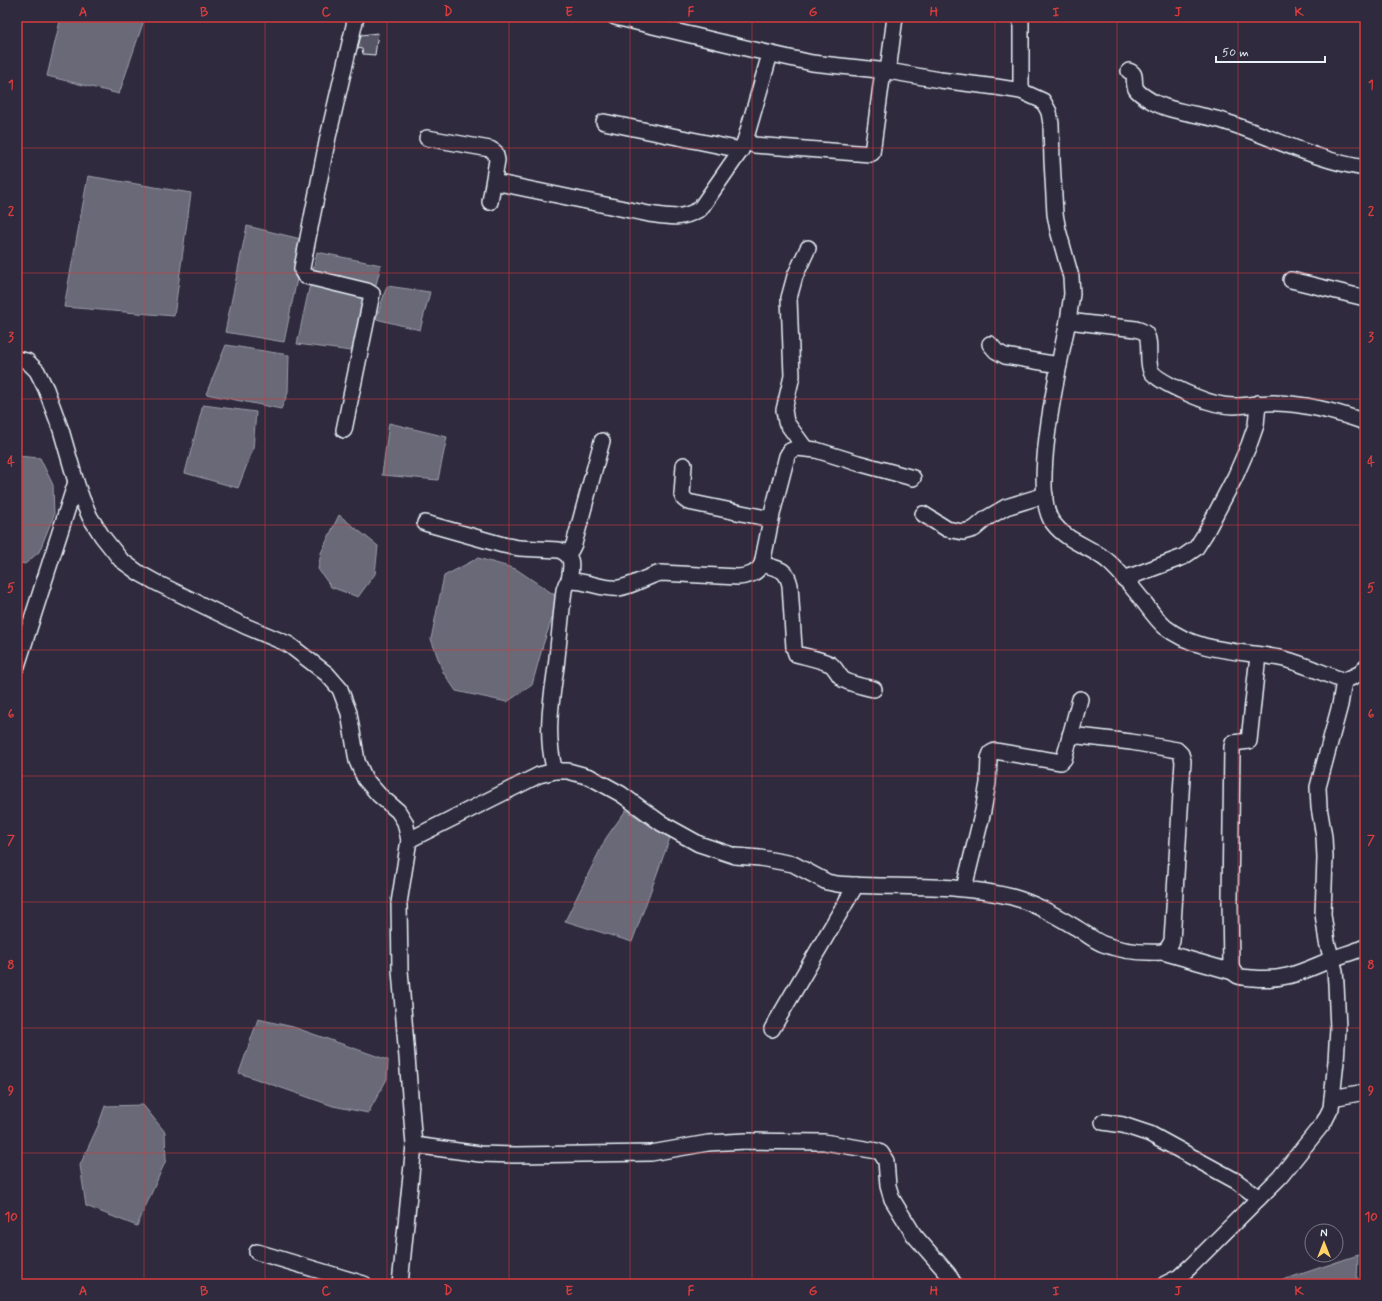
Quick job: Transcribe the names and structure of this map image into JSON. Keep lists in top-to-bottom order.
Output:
{
  "scale_bar": "50 m",
  "north": "top",
  "grid": {
    "columns": [
      "A",
      "B",
      "C",
      "D",
      "E",
      "F",
      "G",
      "H",
      "I",
      "J",
      "K"
    ],
    "rows": [
      "1",
      "2",
      "3",
      "4",
      "5",
      "6",
      "7",
      "8",
      "9",
      "10"
    ]
  }
}
